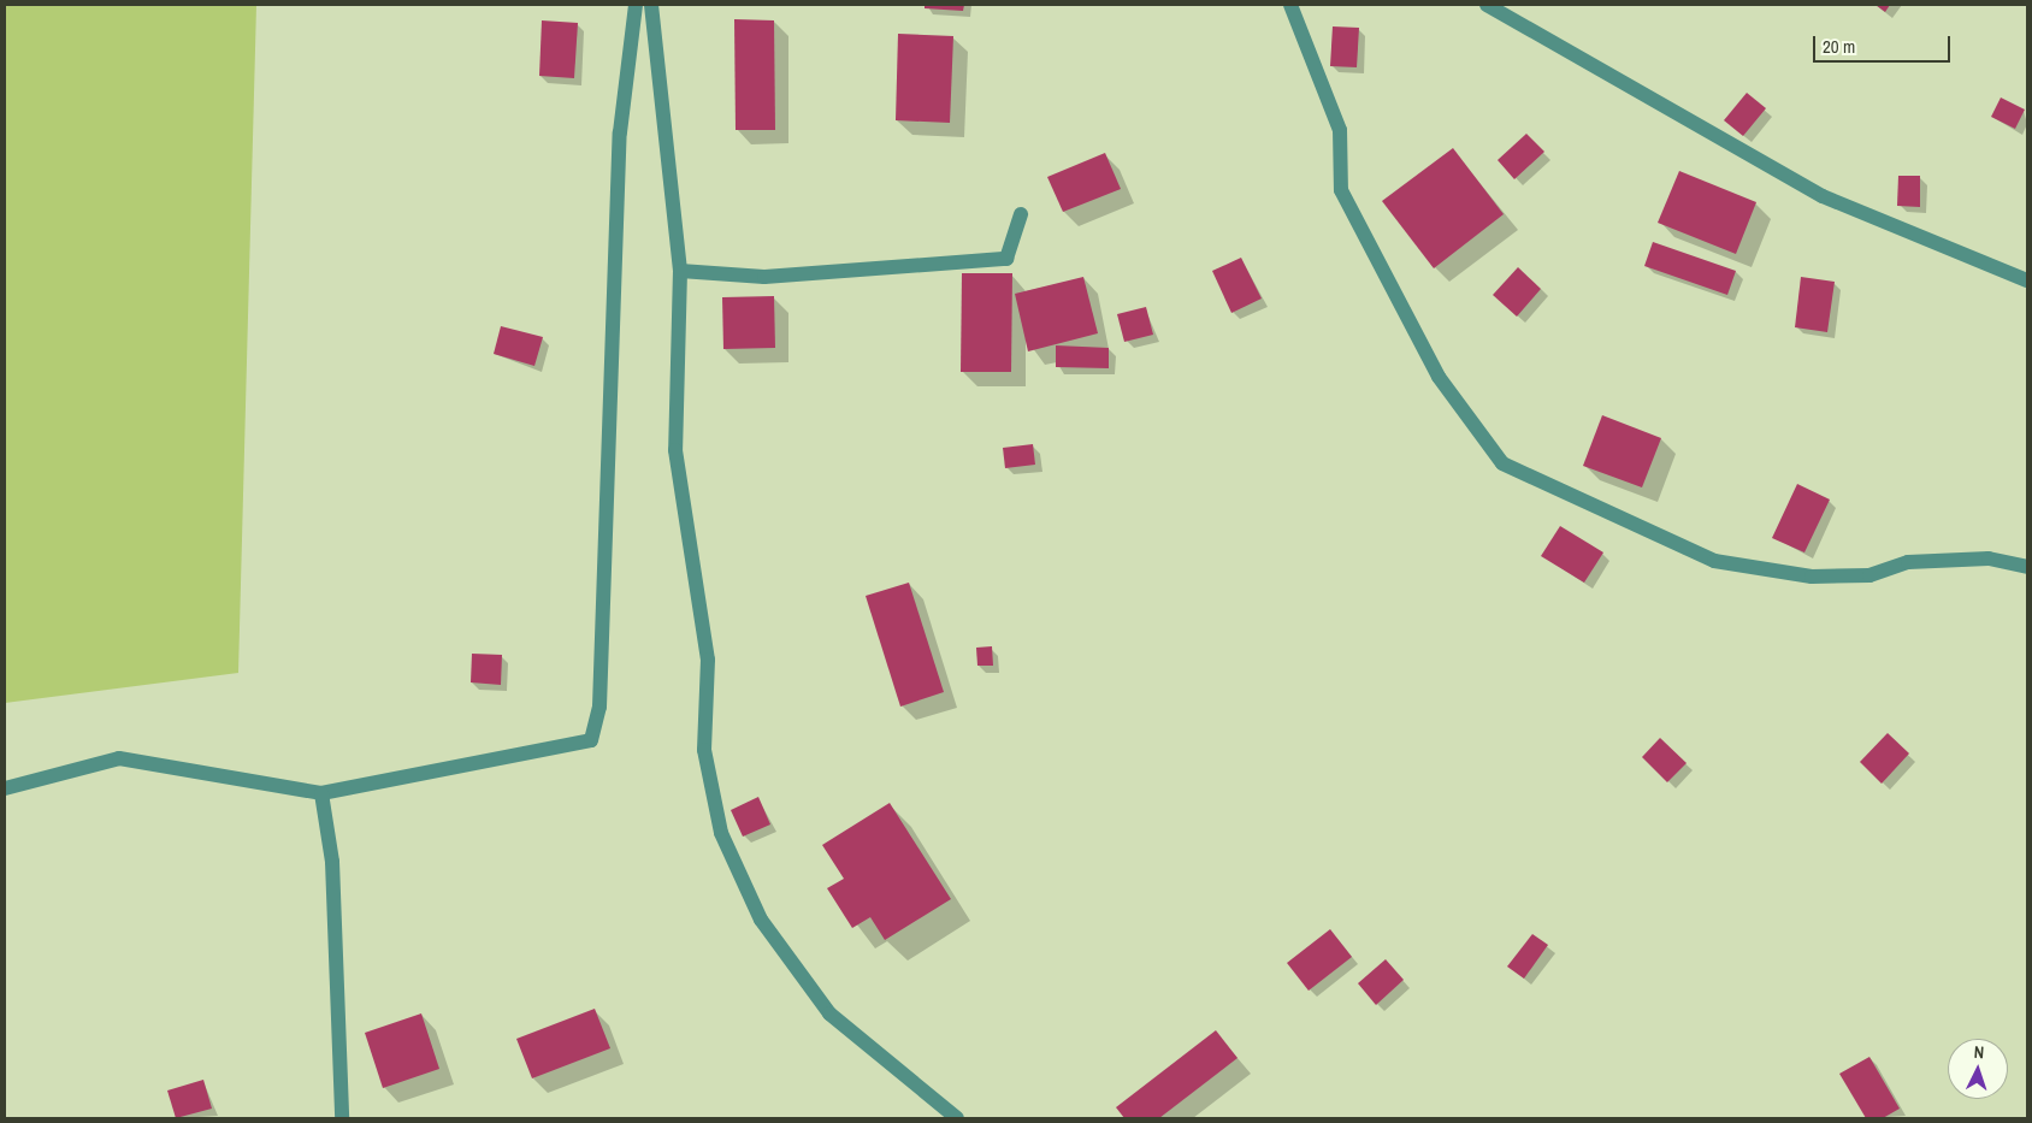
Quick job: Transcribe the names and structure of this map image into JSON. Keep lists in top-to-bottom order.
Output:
{
  "scale_bar": "20 m",
  "north": "top"
}
